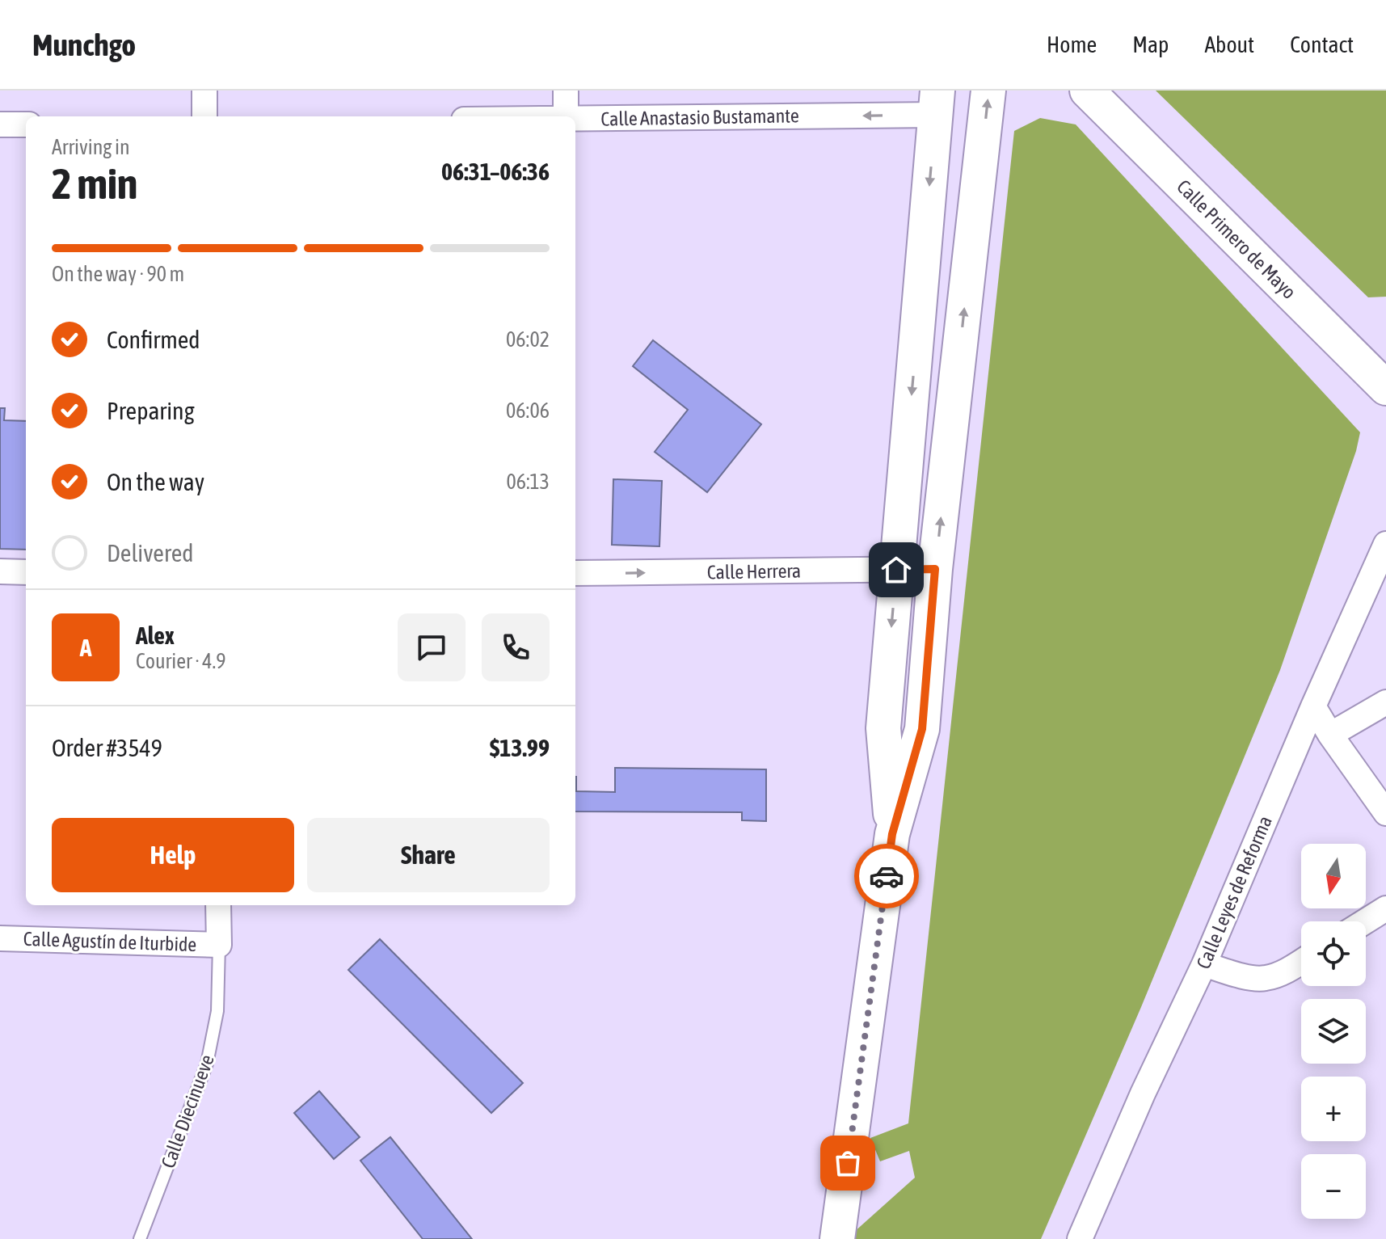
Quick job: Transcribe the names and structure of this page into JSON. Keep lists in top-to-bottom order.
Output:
{
  "streets": {
    "main road": ["Calle Primero de Mayo"],
    "street": [
      "Calle Anastasio Bustamante",
      "Calle Herrera",
      "Calle Leyes de Reforma",
      "Calle Agustín de Iturbide",
      "Calle Diecinueve"
    ]
  },
  "crossings": [
    ["Calle Agustín de Iturbide", "Calle Diecinueve"]
  ],
  "one_way": ["Calle Anastasio Bustamante", "Calle Herrera"],
  "north": "bottom",
  "page": {
    "header": "Munchgo",
    "nav": [
      "Home",
      "Map",
      "About",
      "Contact"
    ],
    "heading": ["2 min", "Arriving in", "06:31–06:36"],
    "panel": [
      "Alex",
      "Courier · 4.9",
      "Order #3549",
      "$13.99"
    ],
    "bar": "On the way · 90 m",
    "list": [
      ["Confirmed", "06:02"],
      ["Preparing", "06:06"],
      ["On the way", "06:13"],
      "Delivered"
    ],
    "round": "A",
    "buttons": ["Help", "Share"],
    "map_buttons": ["+", "−"]
  }
}
